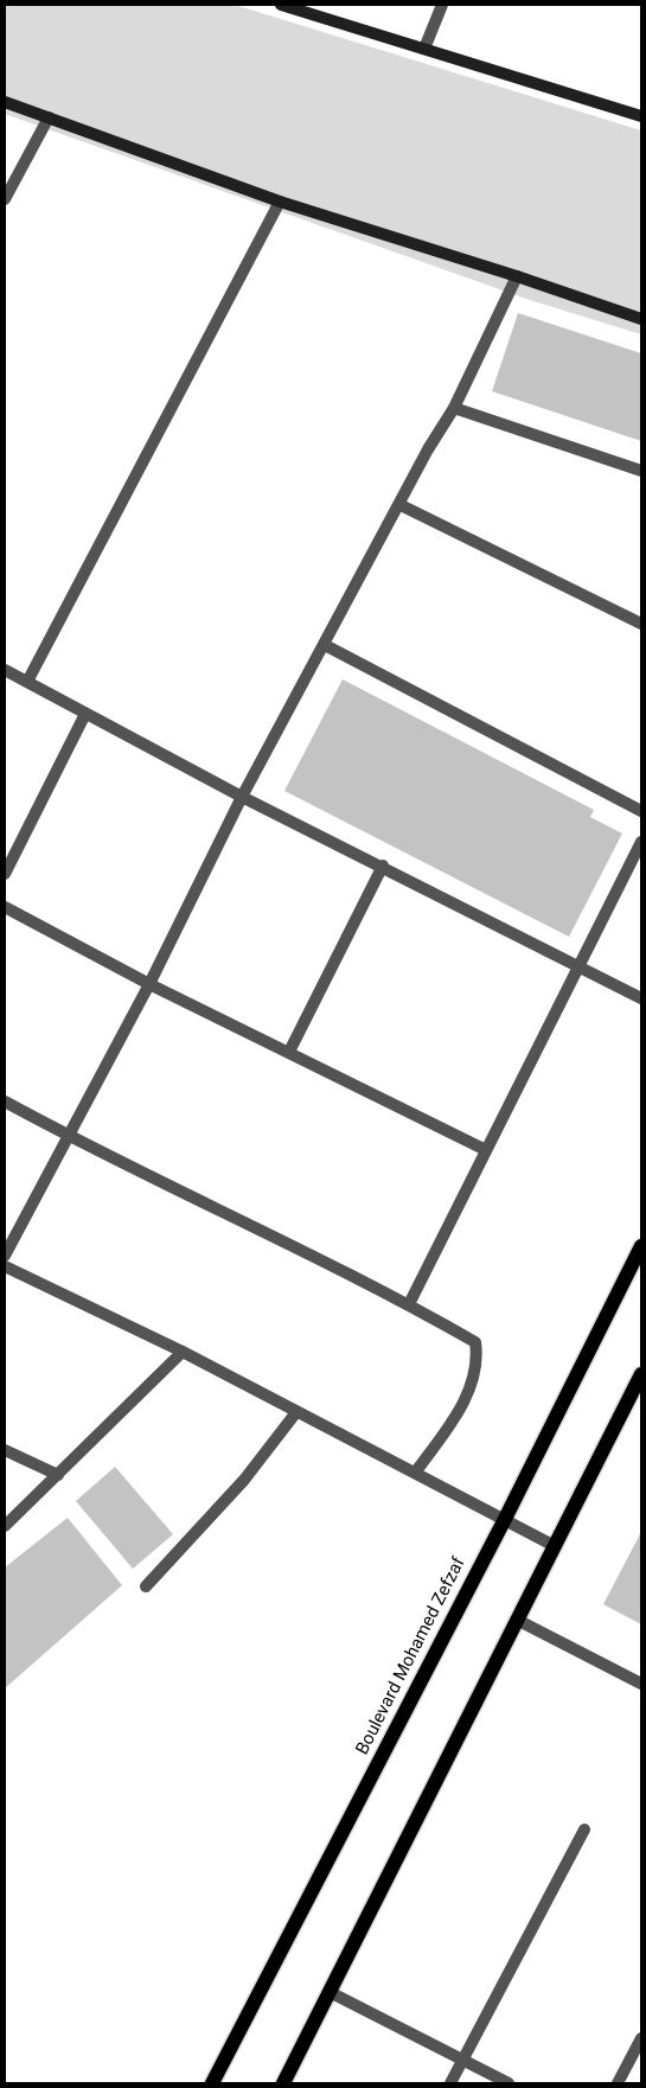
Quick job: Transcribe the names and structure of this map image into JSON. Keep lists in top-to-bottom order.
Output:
{
  "streets": {
    "main road": ["Boulevard Mohamed Zefzaf"]
  }
}
